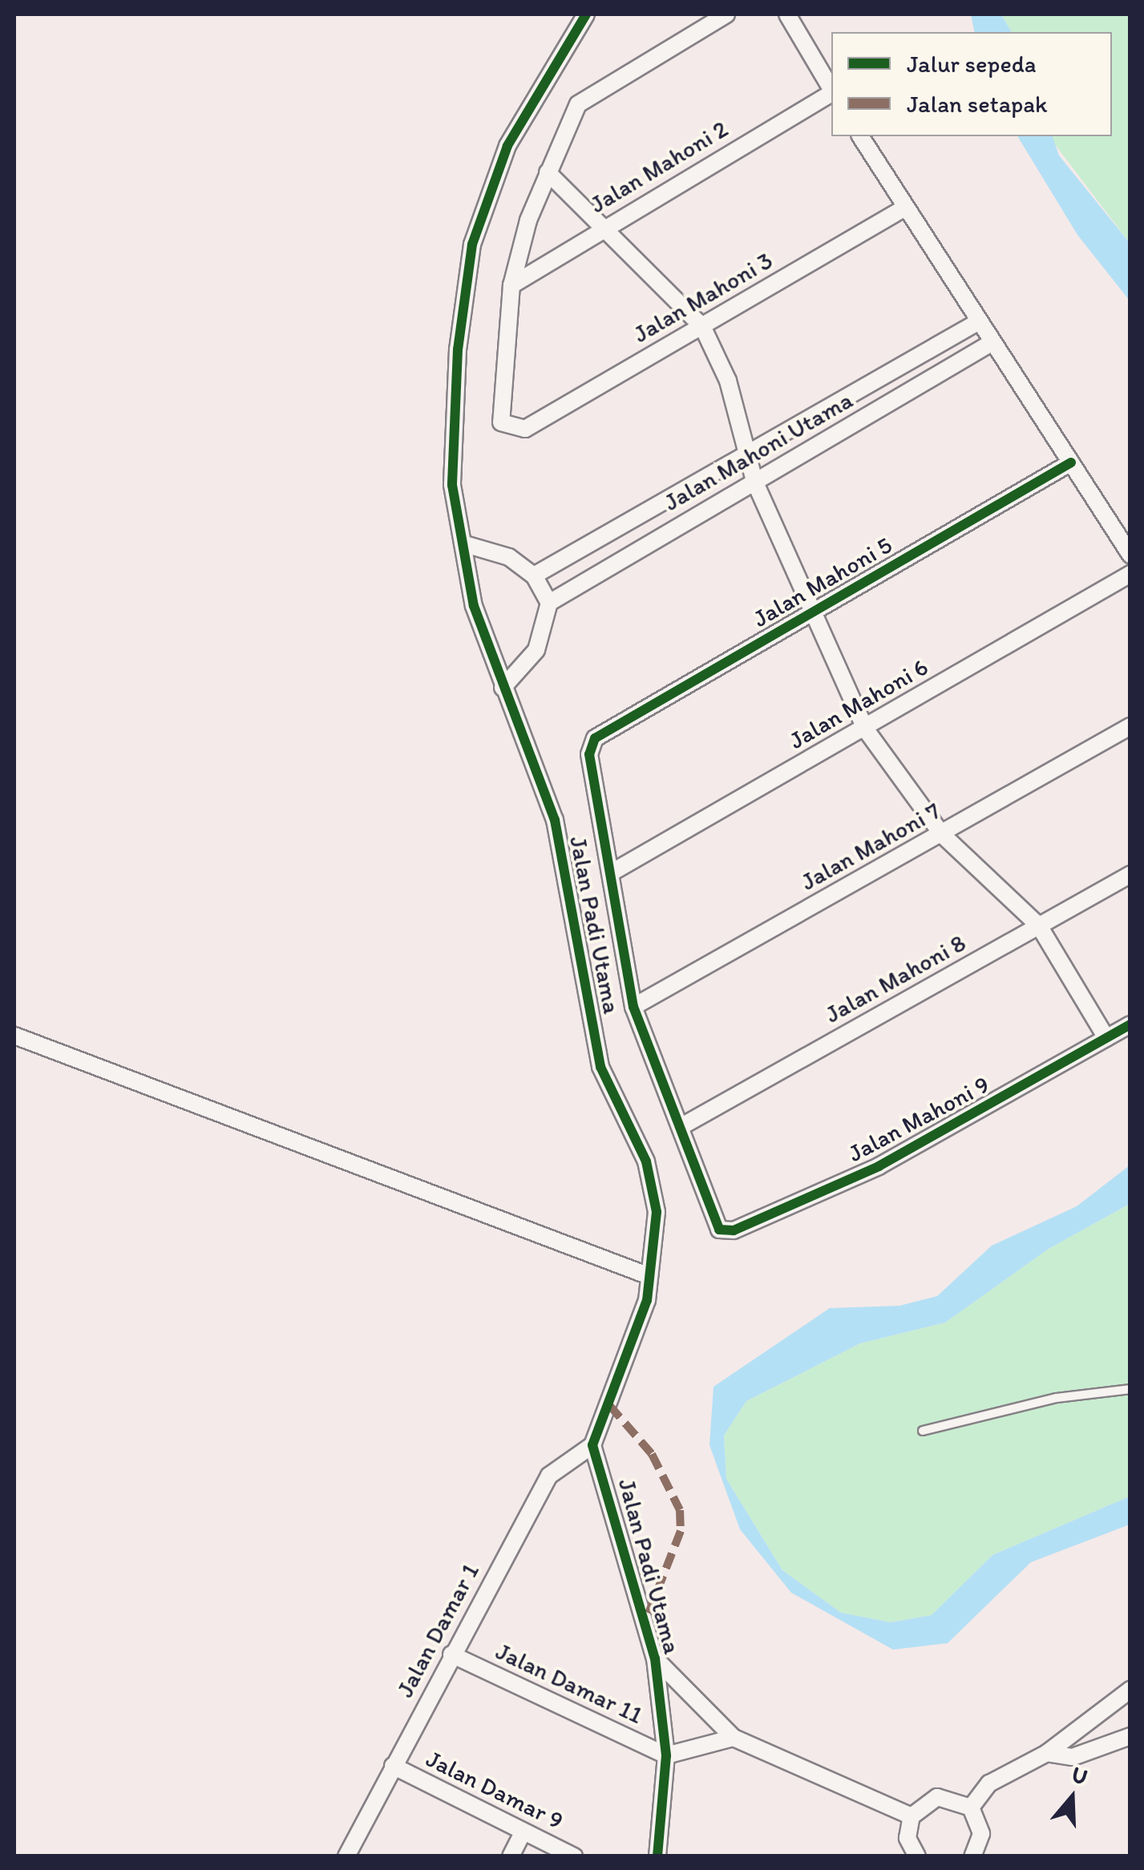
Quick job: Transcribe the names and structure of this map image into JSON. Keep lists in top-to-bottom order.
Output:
{
  "streets": {
    "street": [
      "Jalan Mahoni 2",
      "Jalan Mahoni 3",
      "Jalan Mahoni Utama",
      "Jalan Mahoni 5",
      "Jalan Mahoni 6",
      "Jalan Mahoni 7",
      "Jalan Padi Utama",
      "Jalan Mahoni 8",
      "Jalan Mahoni 9",
      "Jalan Damar 1",
      "Jalan Damar 11",
      "Jalan Damar 9"
    ]
  },
  "crossings": [
    ["Jalan Mahoni 2", "Jalan Mahoni 3"],
    ["Jalan Mahoni 5", "Jalan Mahoni 6"],
    ["Jalan Padi Utama", "Jalan Damar 1"],
    ["Jalan Padi Utama", "Jalan Damar 11"],
    ["Jalan Mahoni 8", "Jalan Mahoni 9"],
    ["Jalan Damar 1", "Jalan Damar 11"],
    ["Jalan Damar 1", "Jalan Damar 9"]
  ],
  "legend": ["Jalur sepeda", "Jalan setapak"],
  "north": "top"
}
